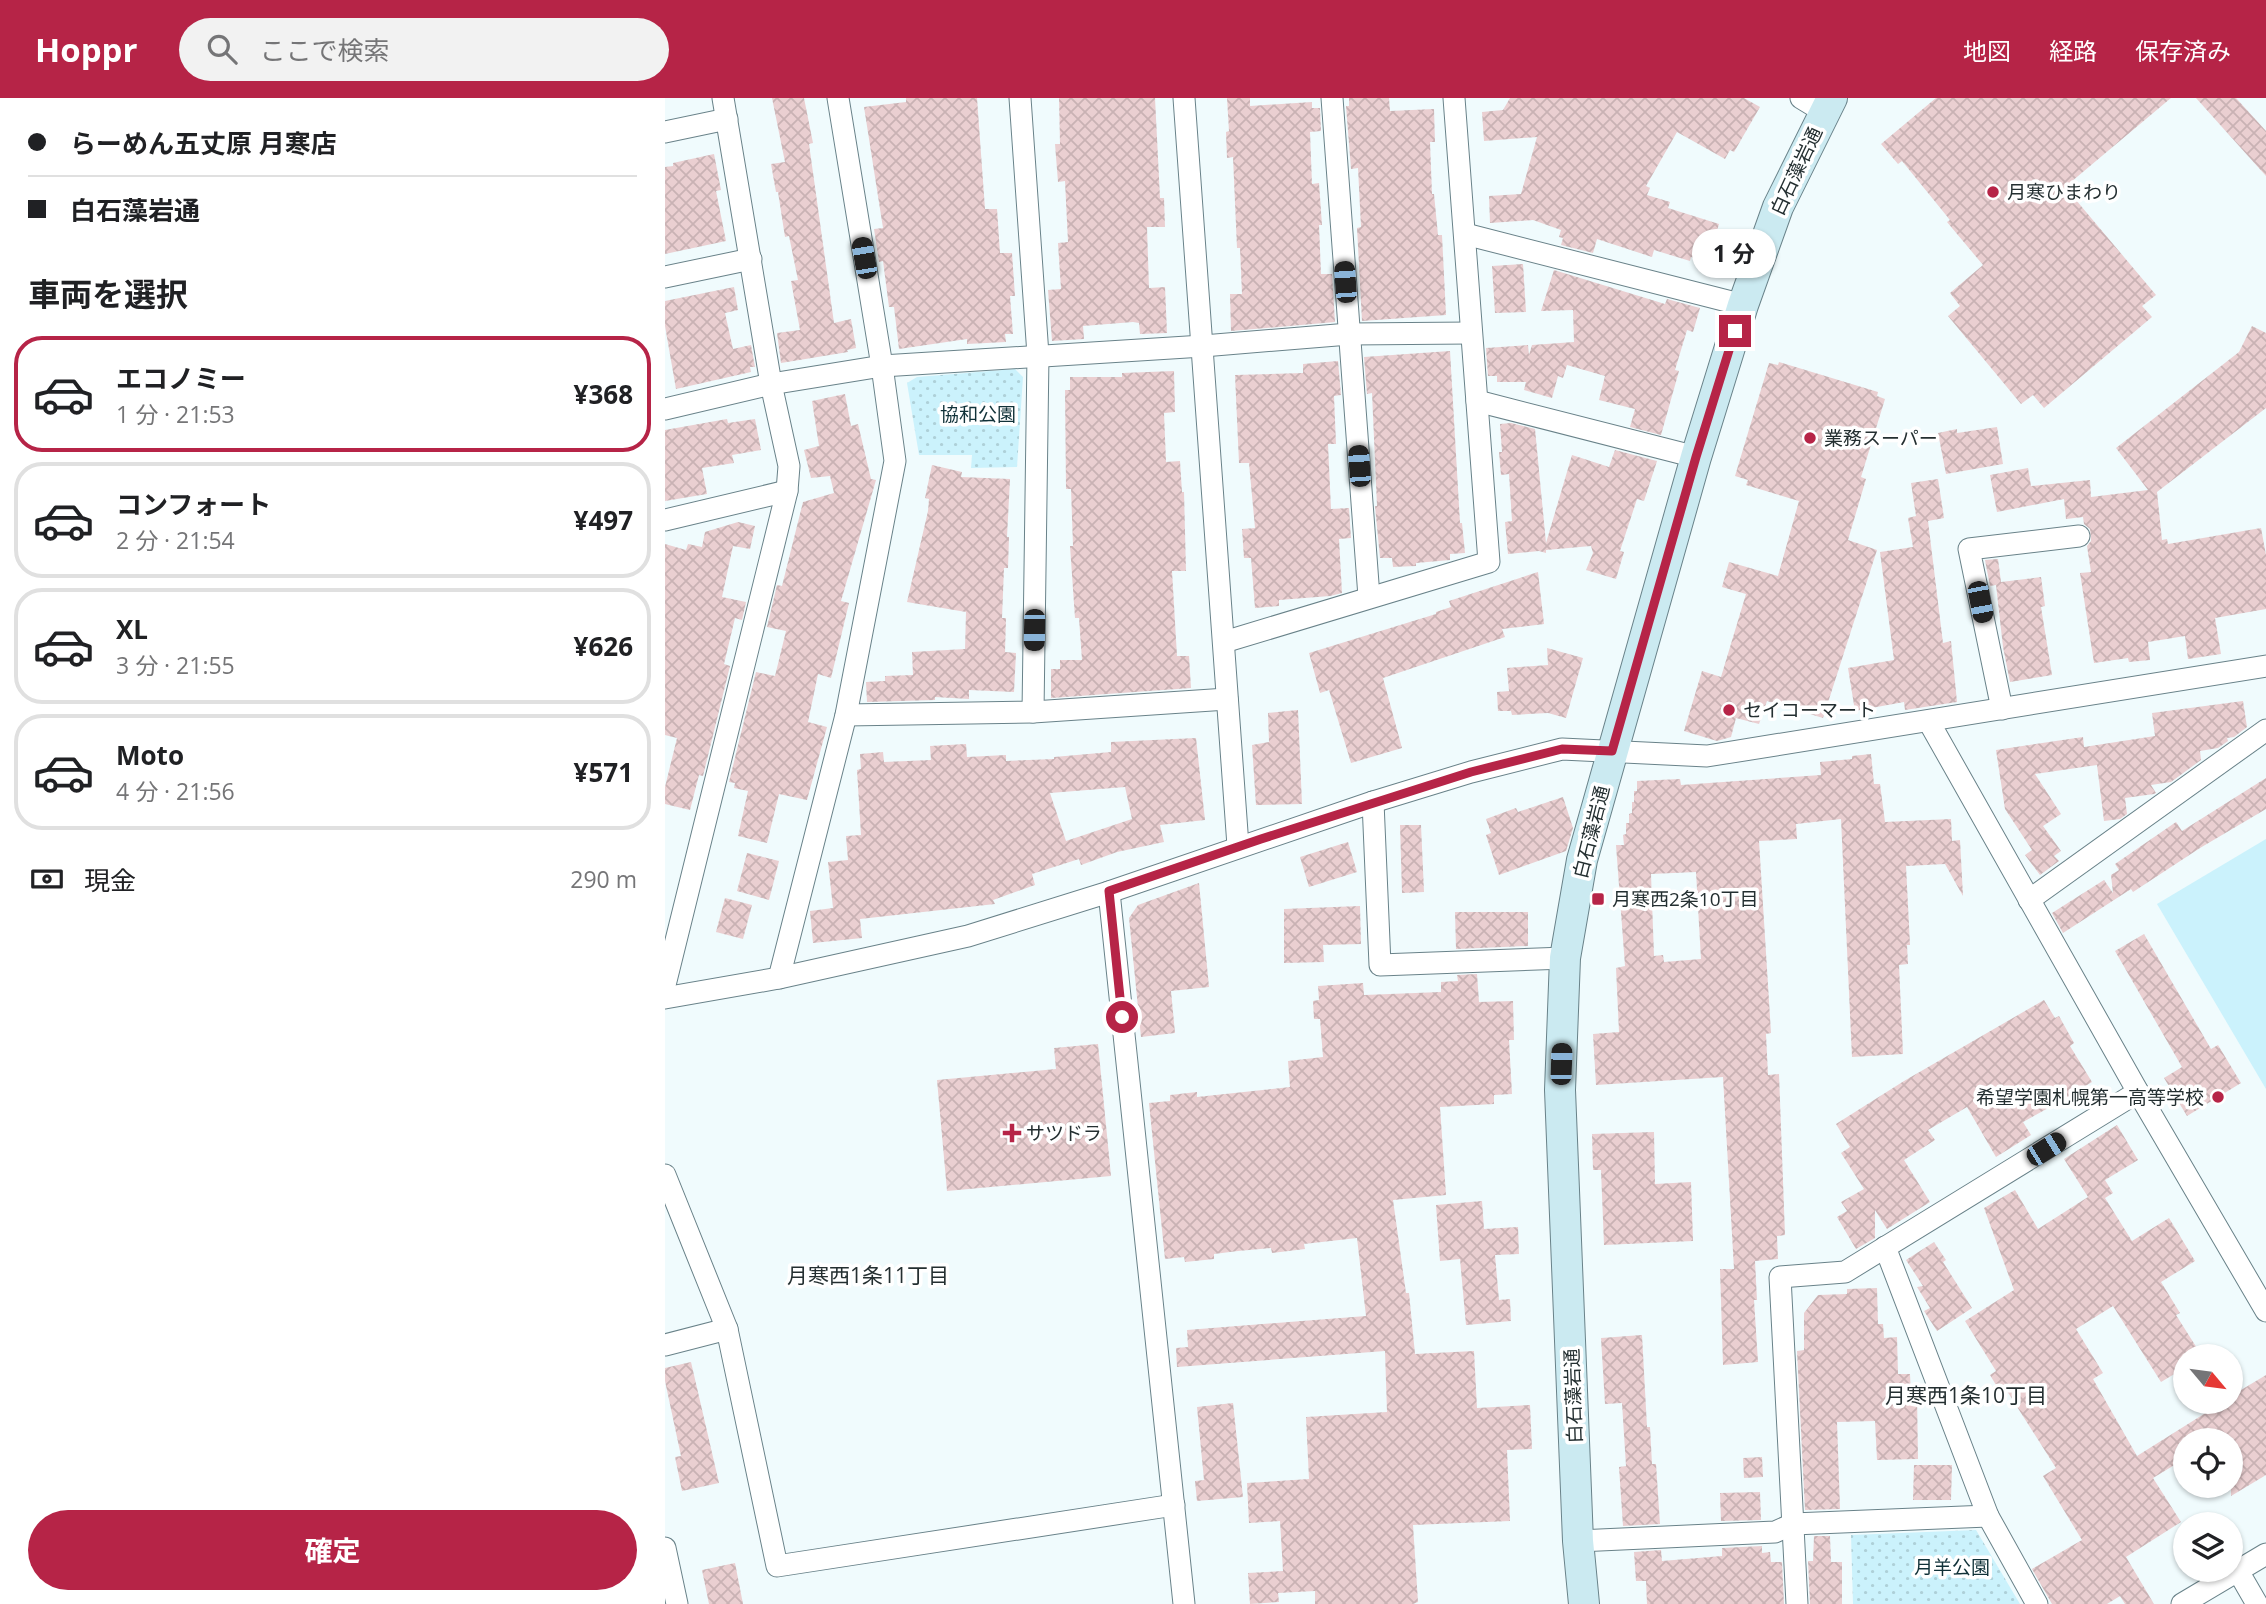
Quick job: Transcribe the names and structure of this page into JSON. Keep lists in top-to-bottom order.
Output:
{
  "streets": {
    "main road": ["白石藻岩通"]
  },
  "districts": ["月寒西1条11丁目", "月寒西1条10丁目"],
  "parks": ["協和公園", "月羊公園"],
  "places": {
    "other": [
      "月寒ひまわり",
      "業務スーパー",
      "セイコーマート",
      "希望学園札幌第一高等学校"
    ],
    "transit": ["月寒西2条10丁目"],
    "health": ["サツドラ"]
  },
  "north": "bottom right",
  "page": {
    "header": "Hoppr",
    "search": "ここで検索",
    "nav": ["地図", "経路", "保存済み"],
    "banner": ["らーめん五丈原 月寒店", "白石藻岩通"],
    "bubble": "1 分",
    "heading": "車両を選択",
    "list": [
      {
        "name": "エコノミー",
        "note": "1 分 · 21:53",
        "value": "¥368"
      },
      {
        "name": "コンフォート",
        "note": "2 分 · 21:54",
        "value": "¥497"
      },
      {
        "name": "XL",
        "note": "3 分 · 21:55",
        "value": "¥626"
      },
      {
        "name": "Moto",
        "note": "4 分 · 21:56",
        "value": "¥571"
      }
    ],
    "pay": ["現金", "290 m"],
    "buttons": "確定"
  }
}
